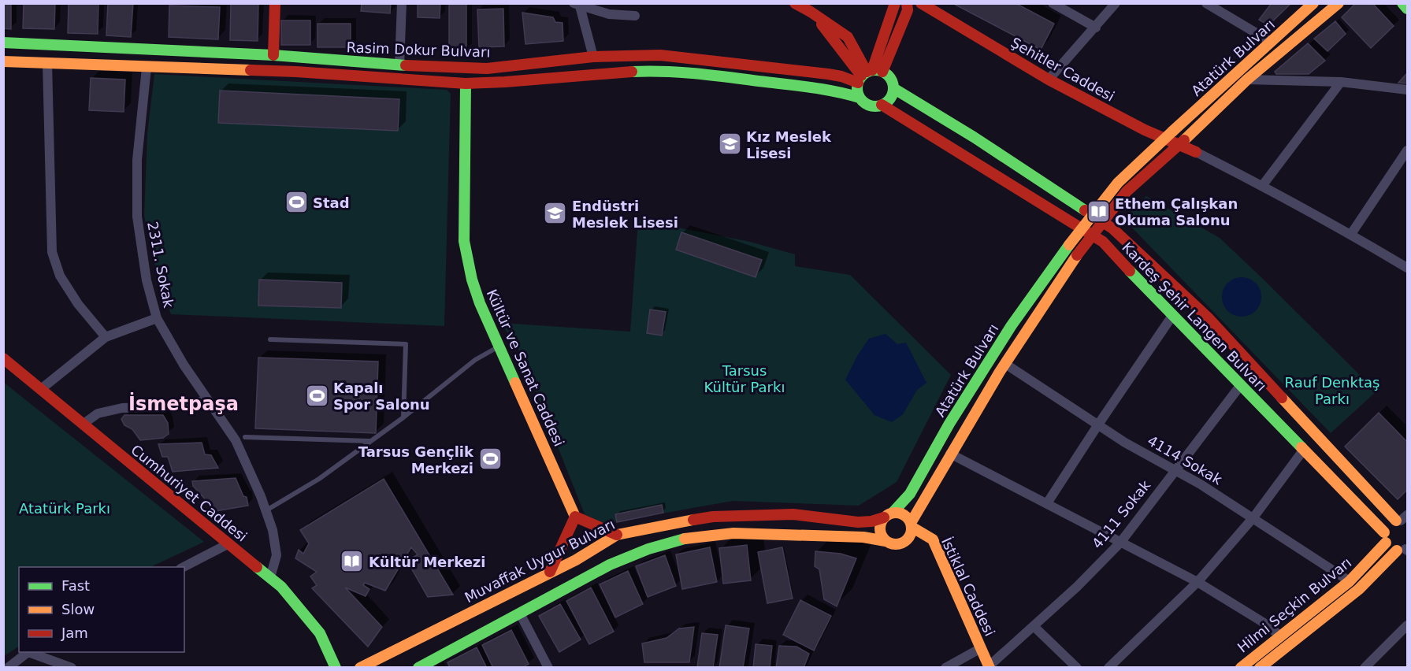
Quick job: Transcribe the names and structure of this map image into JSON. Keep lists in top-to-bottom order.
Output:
{
  "streets": {
    "main road": [
      "Rasim Dokur Bulvarı",
      "Atatürk Bulvarı",
      "Şehitler Caddesi",
      "Kardeş Şehir Langen Bulvarı",
      "Kültür ve Sanat Caddesi",
      "Cumhuriyet Caddesi",
      "Muvaffak Uygur Bulvarı",
      "İstiklal Caddesi",
      "Hilmi Seçkin Bulvarı"
    ],
    "street": ["2311. Sokak", "4114 Sokak", "4111 Sokak"]
  },
  "crossings": [
    ["Rasim Dokur Bulvarı", "Kardeş Şehir Langen Bulvarı"],
    ["Atatürk Bulvarı", "4114 Sokak"],
    ["Atatürk Bulvarı", "Muvaffak Uygur Bulvarı"],
    ["Atatürk Bulvarı", "İstiklal Caddesi"],
    ["2311. Sokak", "Cumhuriyet Caddesi"],
    ["Kardeş Şehir Langen Bulvarı", "4111 Sokak"],
    ["Kardeş Şehir Langen Bulvarı", "Hilmi Seçkin Bulvarı"],
    ["4114 Sokak", "4111 Sokak"],
    ["4114 Sokak", "Hilmi Seçkin Bulvarı"],
    ["4111 Sokak", "İstiklal Caddesi"],
    ["Muvaffak Uygur Bulvarı", "İstiklal Caddesi"]
  ],
  "districts": ["İsmetpaşa"],
  "parks": ["Tarsus Kültür Parkı", "Rauf Denktaş Parkı", "Atatürk Parkı"],
  "places": {
    "school or university": ["Kız Meslek Lisesi", "Endüstri Meslek Lisesi"],
    "sports": ["Stad", "Kapalı Spor Salonu", "Tarsus Gençlik Merkezi"],
    "library": ["Ethem Çalışkan Okuma Salonu", "Kültür Merkezi"]
  },
  "legend": ["Fast", "Slow", "Jam"]
}
